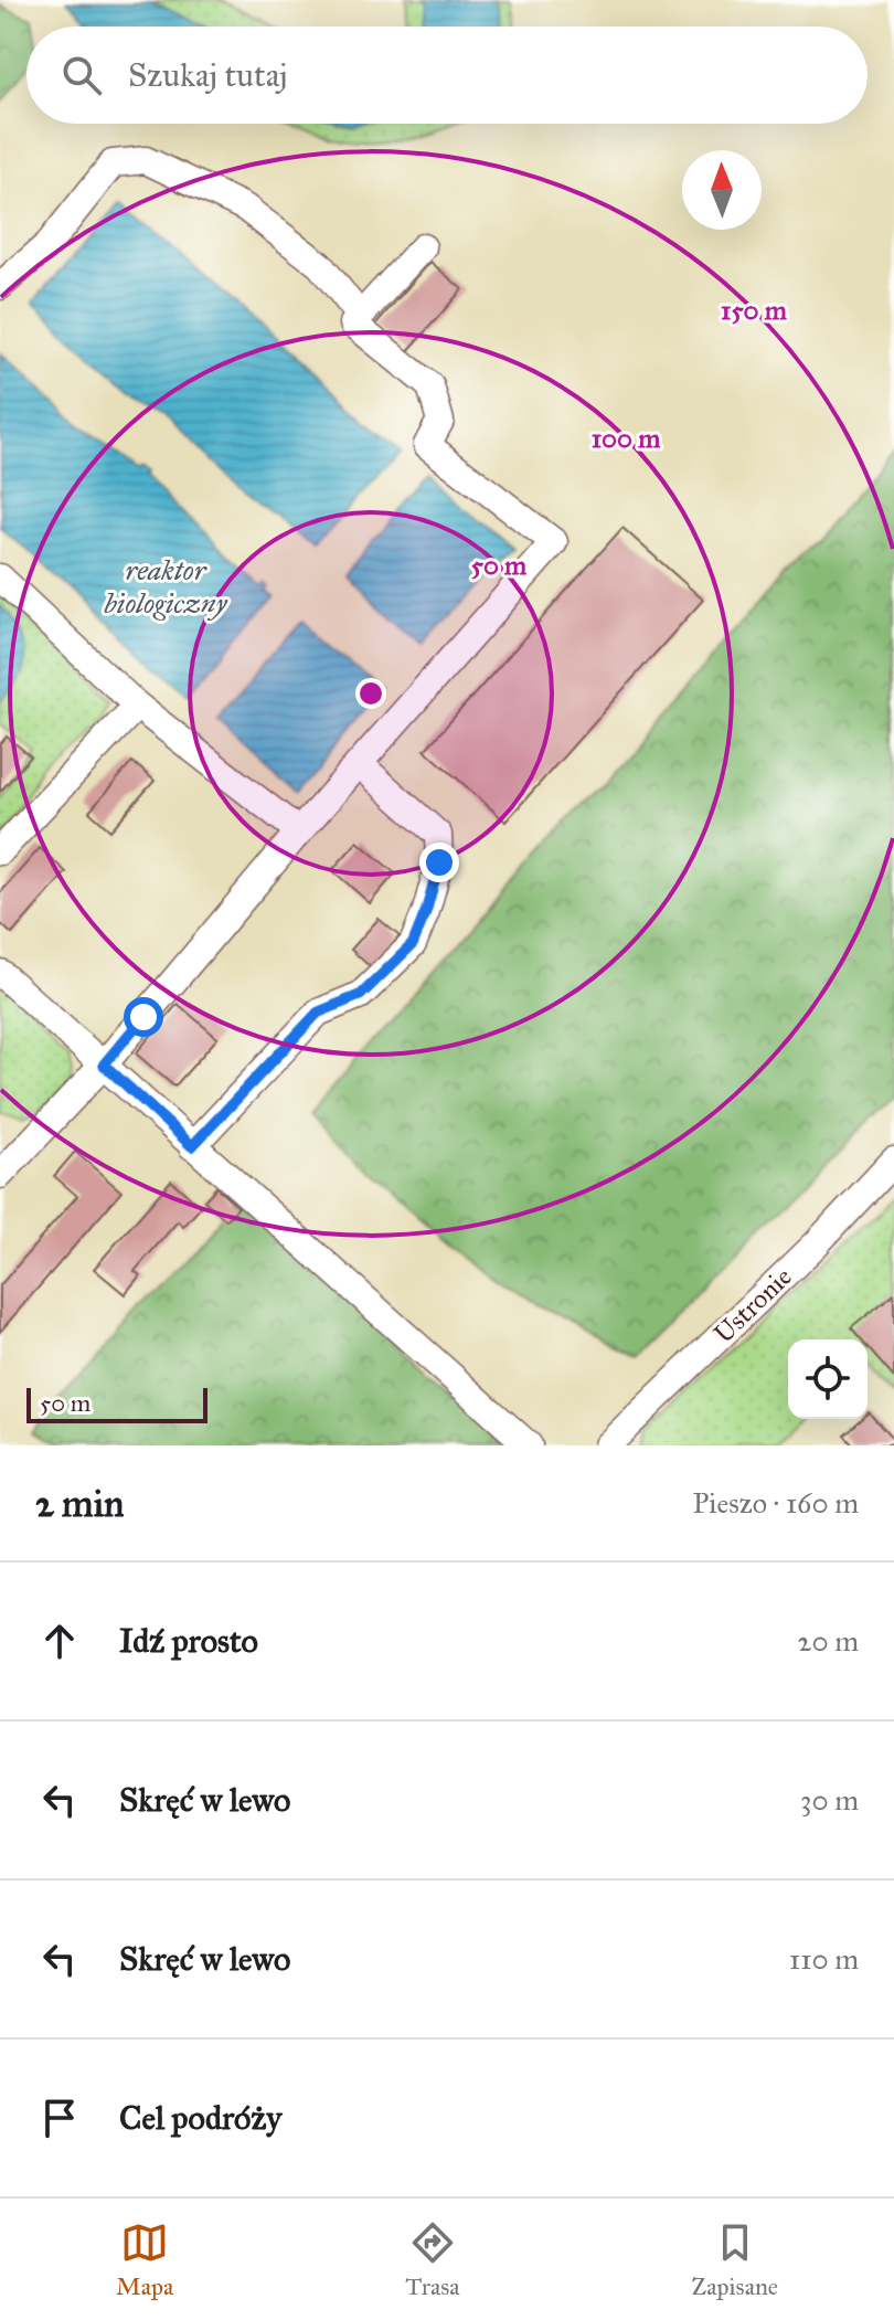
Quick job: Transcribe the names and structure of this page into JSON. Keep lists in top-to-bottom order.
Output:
{
  "streets": {
    "street": ["Ustronie"]
  },
  "water": ["reaktor biologiczny"],
  "scale_bar": "50 m",
  "north": "top",
  "page": {
    "search": "Szukaj tutaj",
    "scale": "50 m",
    "heading": ["2 min", "Pieszo · 160 m"],
    "list": [
      ["Idź prosto", "20 m"],
      ["Skręć w lewo", "30 m"],
      ["Skręć w lewo", "110 m"],
      "Cel podróży"
    ],
    "nav": ["Mapa", "Trasa", "Zapisane"]
  },
  "rings": ["150 m", "100 m", "50 m"]
}
